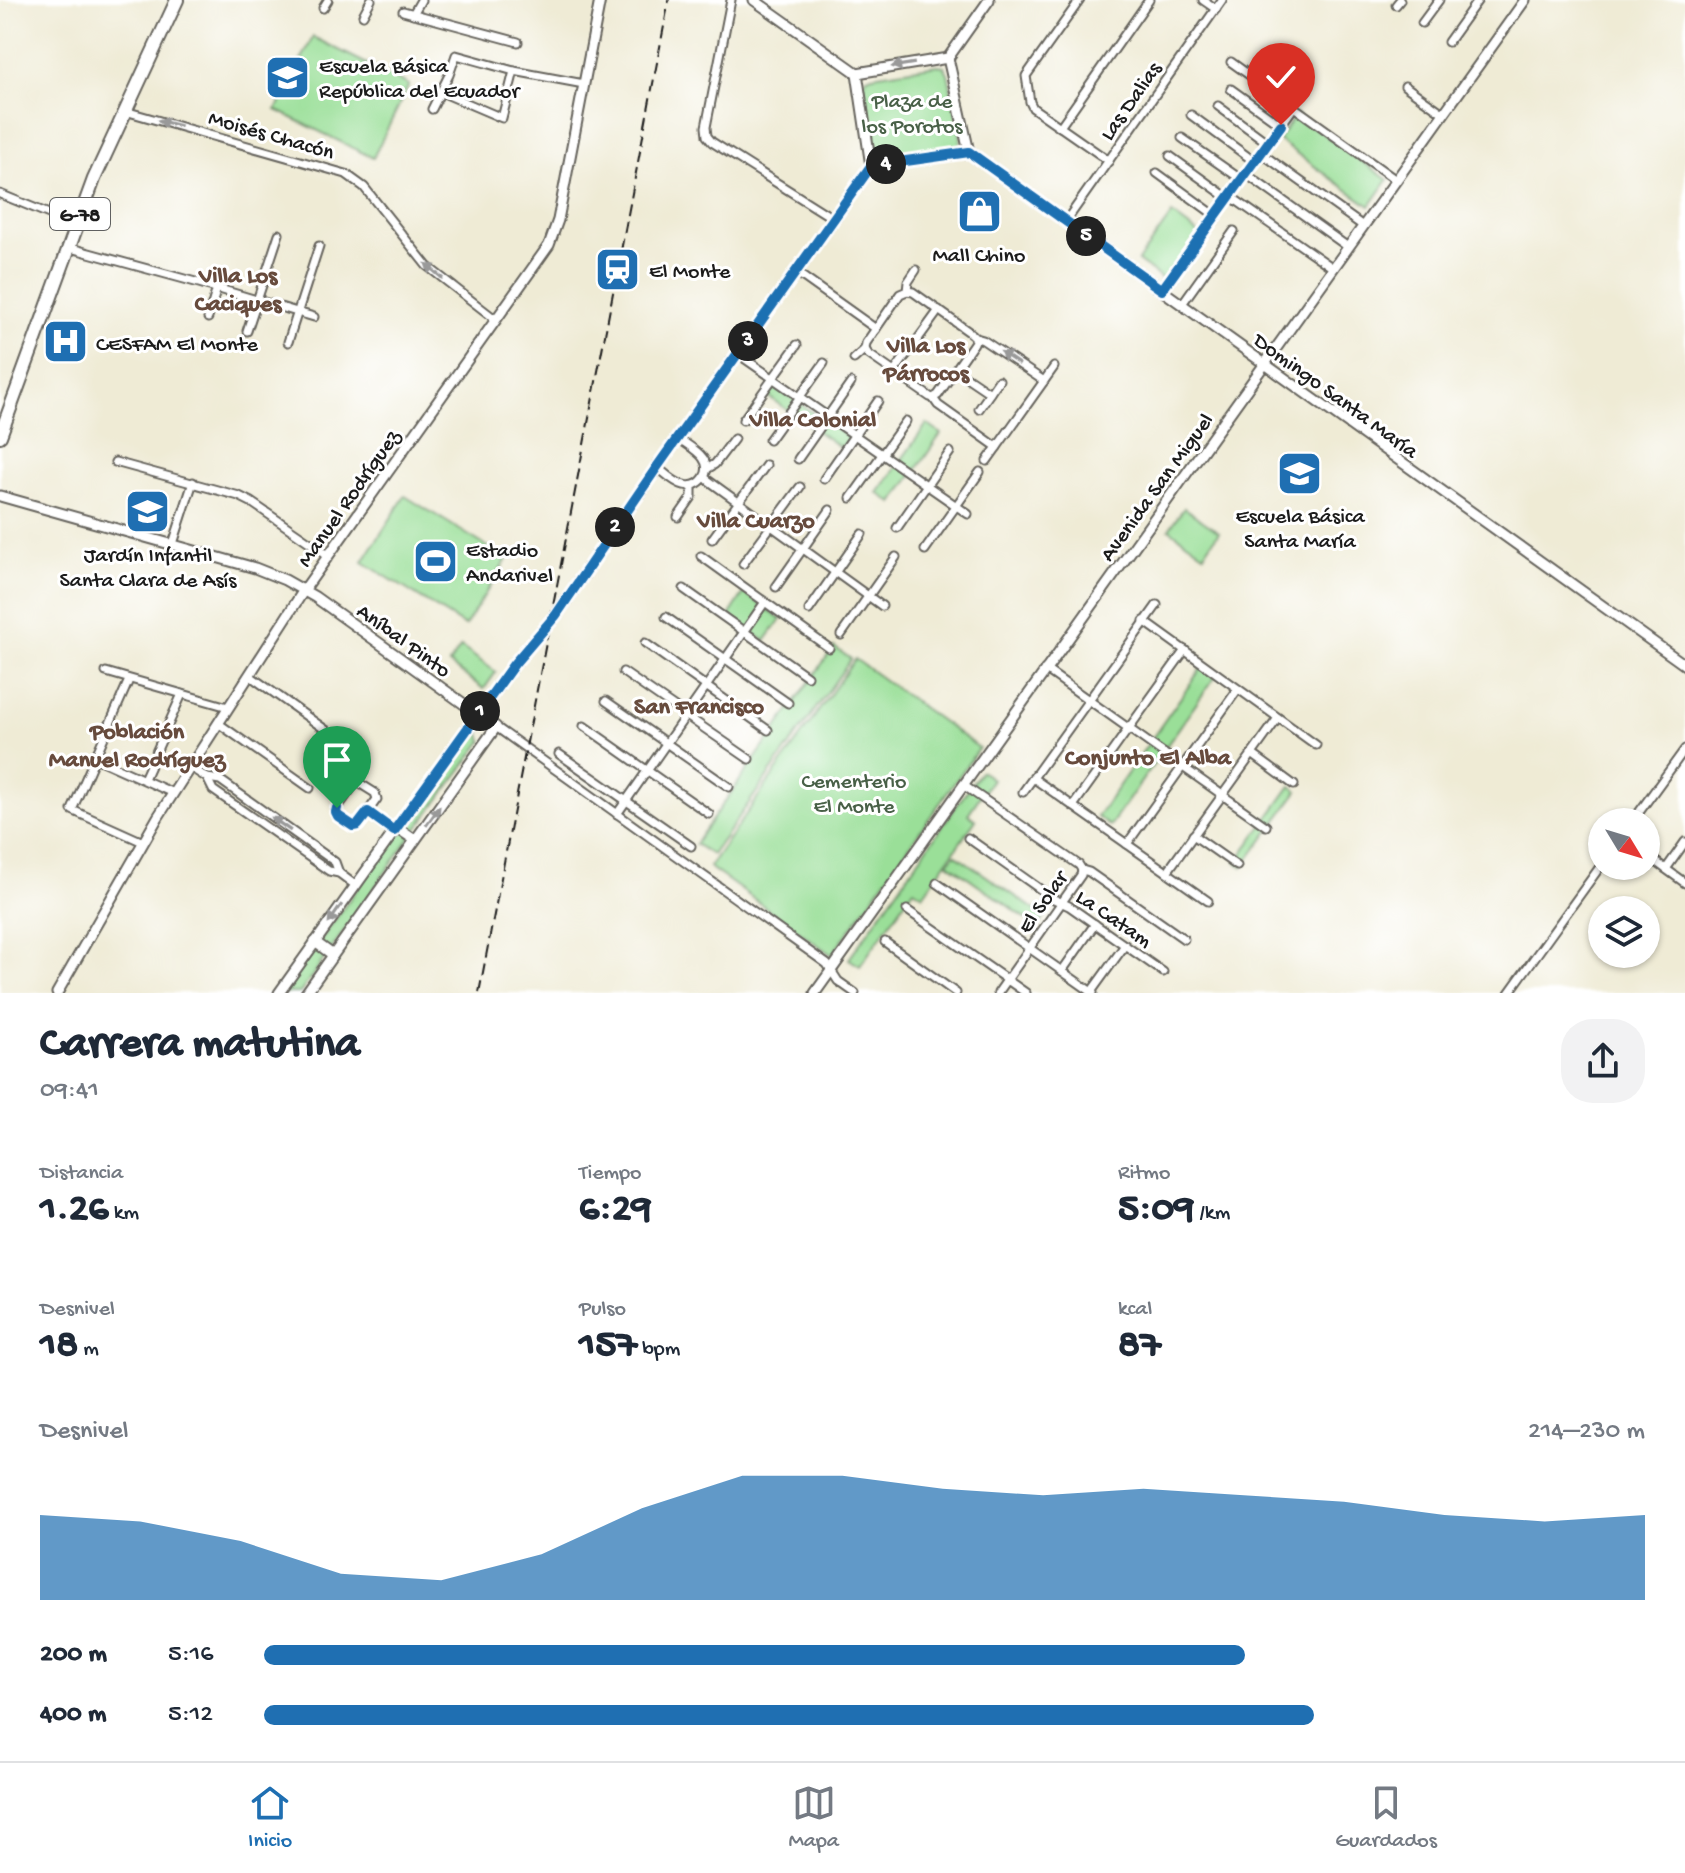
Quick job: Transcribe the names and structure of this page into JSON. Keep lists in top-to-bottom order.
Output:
{
  "streets": {
    "main road": ["G-78"],
    "street": [
      "Las Dalias",
      "Moisés Chacón",
      "Domingo Santa María",
      "Avenida San Miguel",
      "Manuel Rodríguez",
      "Aníbal Pinto",
      "El Solar",
      "La Catam"
    ]
  },
  "crossings": [
    ["Las Dalias", "Domingo Santa María"],
    ["Moisés Chacón", "G-78"],
    ["Moisés Chacón", "Manuel Rodríguez"],
    ["Domingo Santa María", "Avenida San Miguel"],
    ["Avenida San Miguel", "Aníbal Pinto"],
    ["Avenida San Miguel", "El Solar"],
    ["Manuel Rodríguez", "Aníbal Pinto"],
    ["El Solar", "La Catam"]
  ],
  "one_way": ["Moisés Chacón"],
  "districts": [
    "Villa Los Caciques",
    "Villa Los Párrocos",
    "Villa Colonial",
    "Villa Cuarzo",
    "San Francisco",
    "Población Manuel Rodríguez",
    "Conjunto El Alba"
  ],
  "parks": ["Plaza de los Porotos", "Cementerio El Monte"],
  "places": {
    "school or university": ["Escuela Básica República del Ecuador", "Escuela Básica Santa María", "Jardín Infantil Santa Clara de Asís"],
    "shop": ["Mall Chino"],
    "station": ["El Monte"],
    "hospital": ["CESFAM El Monte"],
    "sports": ["Estadio Andarivel"]
  },
  "north": "bottom right",
  "page": {
    "pins": [
      "4",
      "5",
      "3",
      "2",
      "1"
    ],
    "heading": ["Carrera matutina", "09:41"],
    "stats": [
      ["Distancia", "1.26 km"],
      ["Tiempo", "6:29"],
      ["Ritmo", "5:09 /km"],
      ["Desnivel", "18 m"],
      ["Pulso", "157 bpm"],
      ["kcal", "87"]
    ],
    "chart": ["Desnivel", "214–230 m"],
    "list": [
      {
        "name": "200 m",
        "note": "5:16"
      },
      {
        "name": "400 m",
        "note": "5:12"
      }
    ],
    "tabs": ["Inicio", "Mapa", "Guardados"]
  }
}
